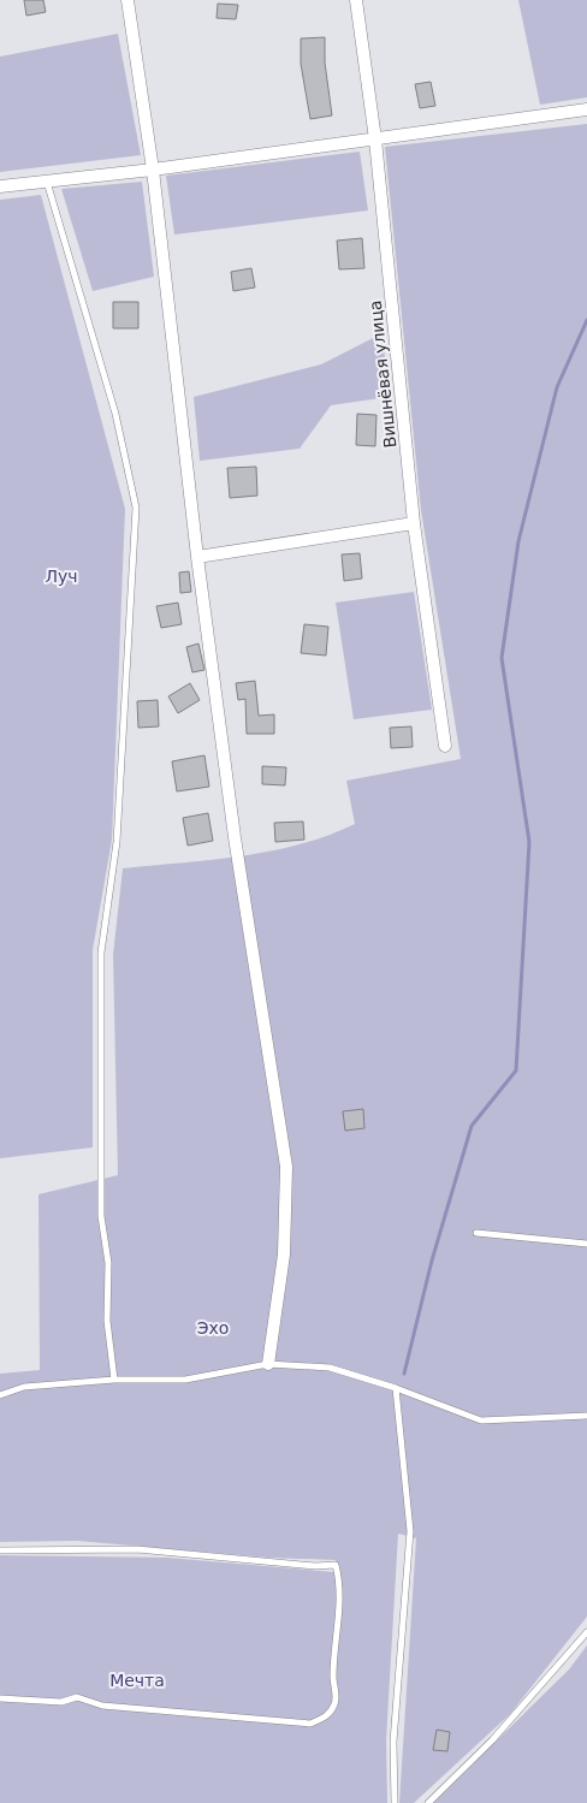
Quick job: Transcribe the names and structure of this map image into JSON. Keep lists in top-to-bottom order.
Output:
{
  "streets": {
    "street": ["Вишнёвая улица"]
  },
  "parks": ["Луч", "Эхо", "Мечта"]
}
